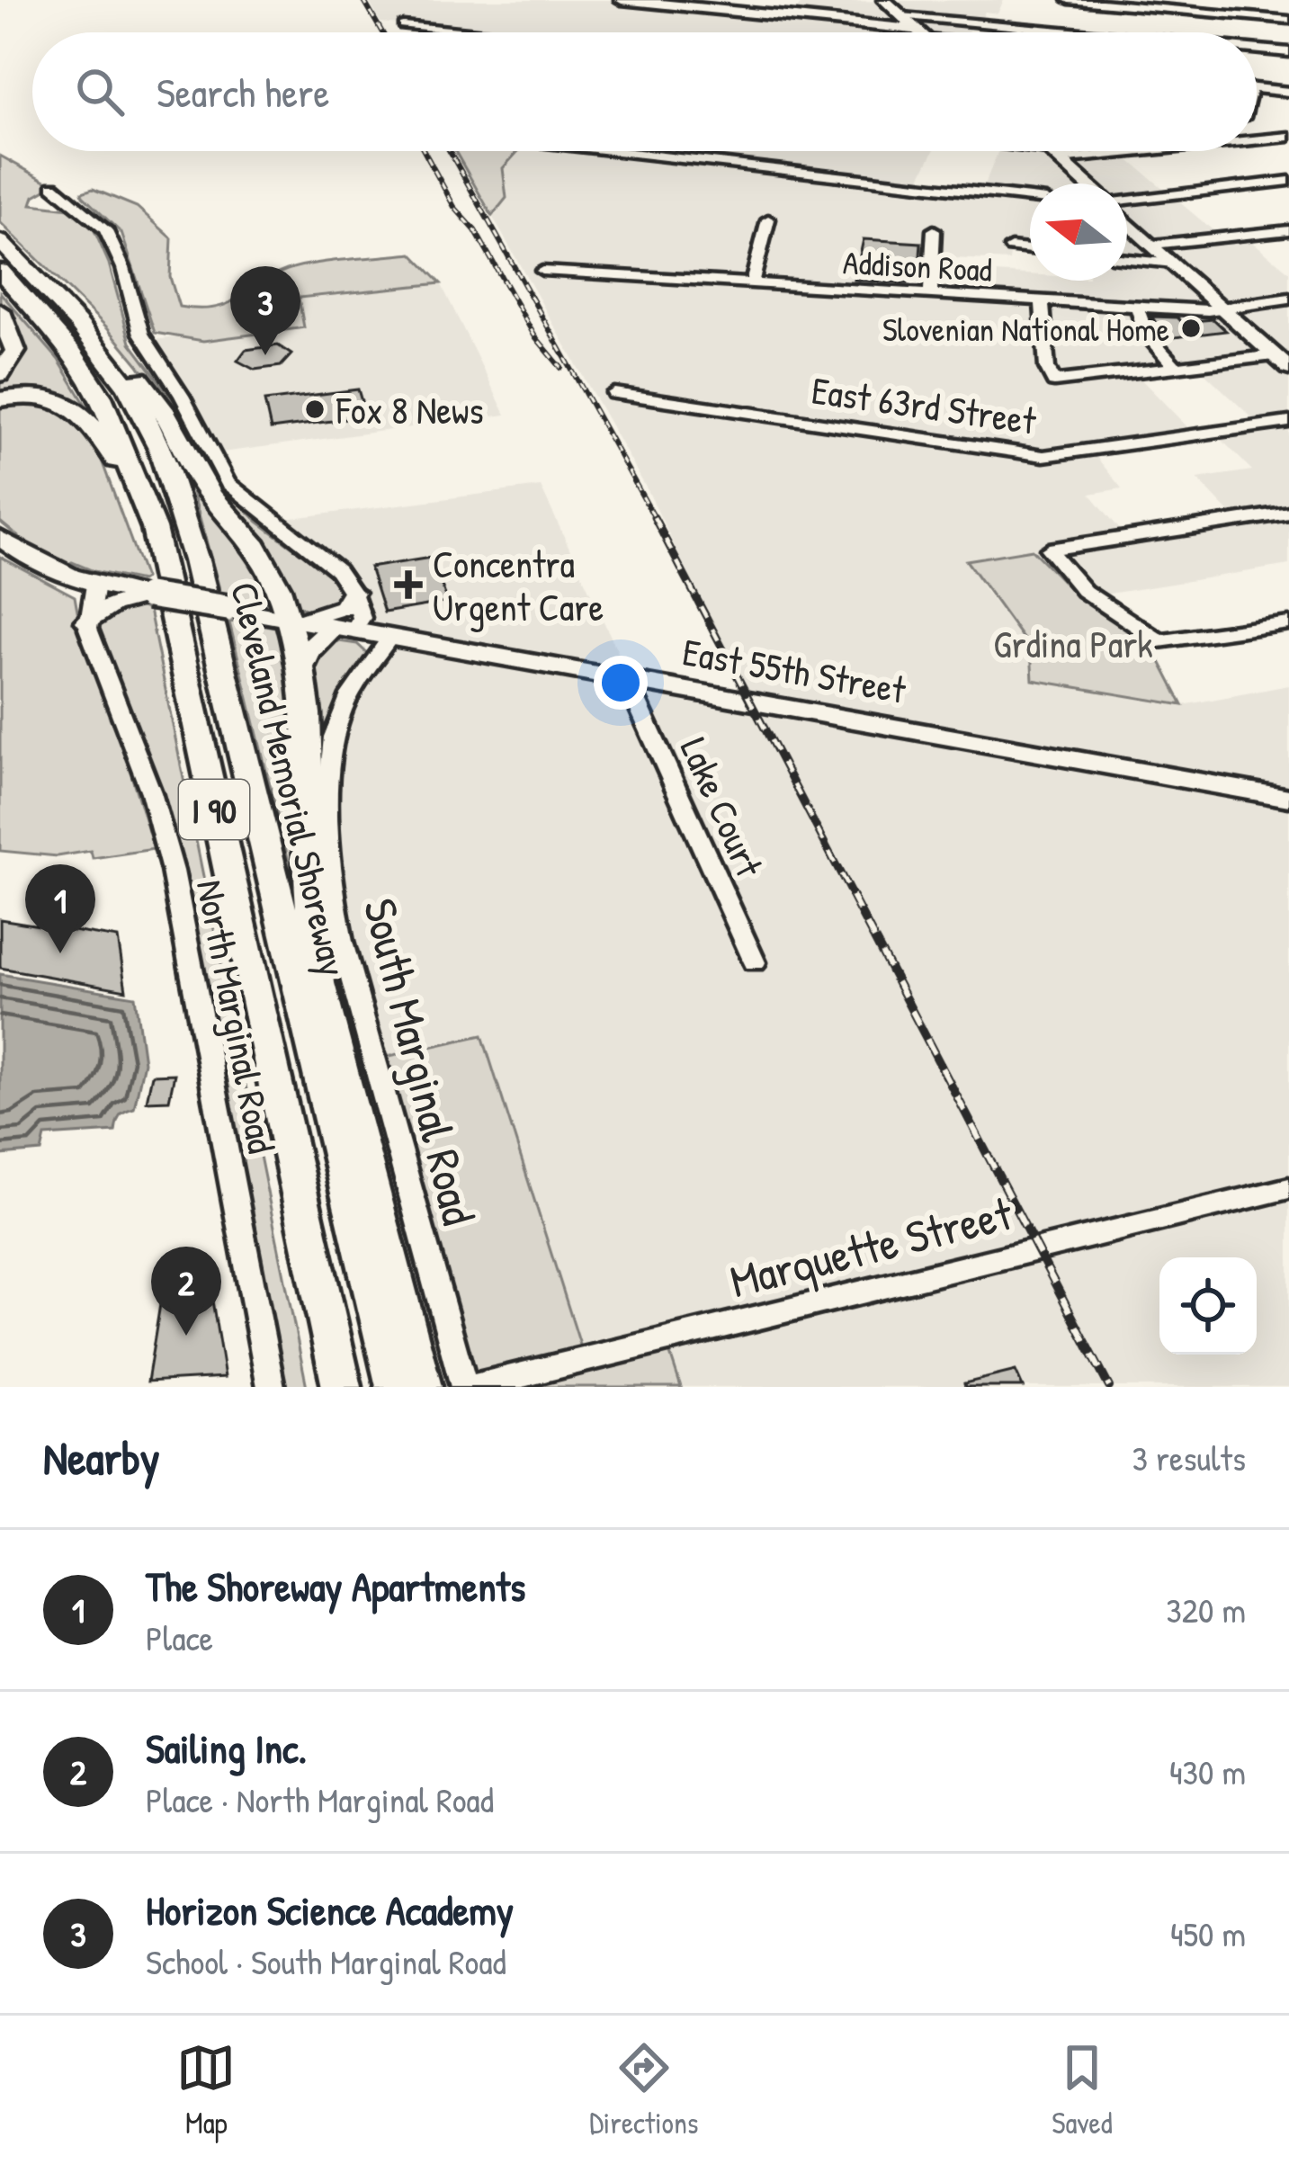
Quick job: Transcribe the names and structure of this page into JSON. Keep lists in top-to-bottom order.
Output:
{
  "streets": {
    "highway": ["Cleveland Memorial Shoreway", "I 90"],
    "main road": ["East 55th Street"],
    "street": [
      "Addison Road",
      "East 63rd Street",
      "Lake Court",
      "North Marginal Road",
      "South Marginal Road",
      "Marquette Street"
    ]
  },
  "crossings": [
    ["East 55th Street", "Lake Court"],
    ["East 55th Street", "South Marginal Road"],
    ["South Marginal Road", "Marquette Street"]
  ],
  "parks": ["Grdina Park"],
  "places": {
    "other": ["Slovenian National Home", "Fox 8 News"],
    "health": ["Concentra Urgent Care"]
  },
  "north": "left",
  "page": {
    "search": "Search here",
    "pins": ["3", "1", "2"],
    "heading": ["Nearby", "3 results"],
    "list": [
      {
        "mark": "1",
        "name": "The Shoreway Apartments",
        "note": "Place",
        "value": "320 m"
      },
      {
        "mark": "2",
        "name": "Sailing Inc.",
        "note": "Place · North Marginal Road",
        "value": "430 m"
      },
      {
        "mark": "3",
        "name": "Horizon Science Academy",
        "note": "School · South Marginal Road",
        "value": "450 m"
      }
    ],
    "nav": ["Map", "Directions", "Saved"]
  }
}
